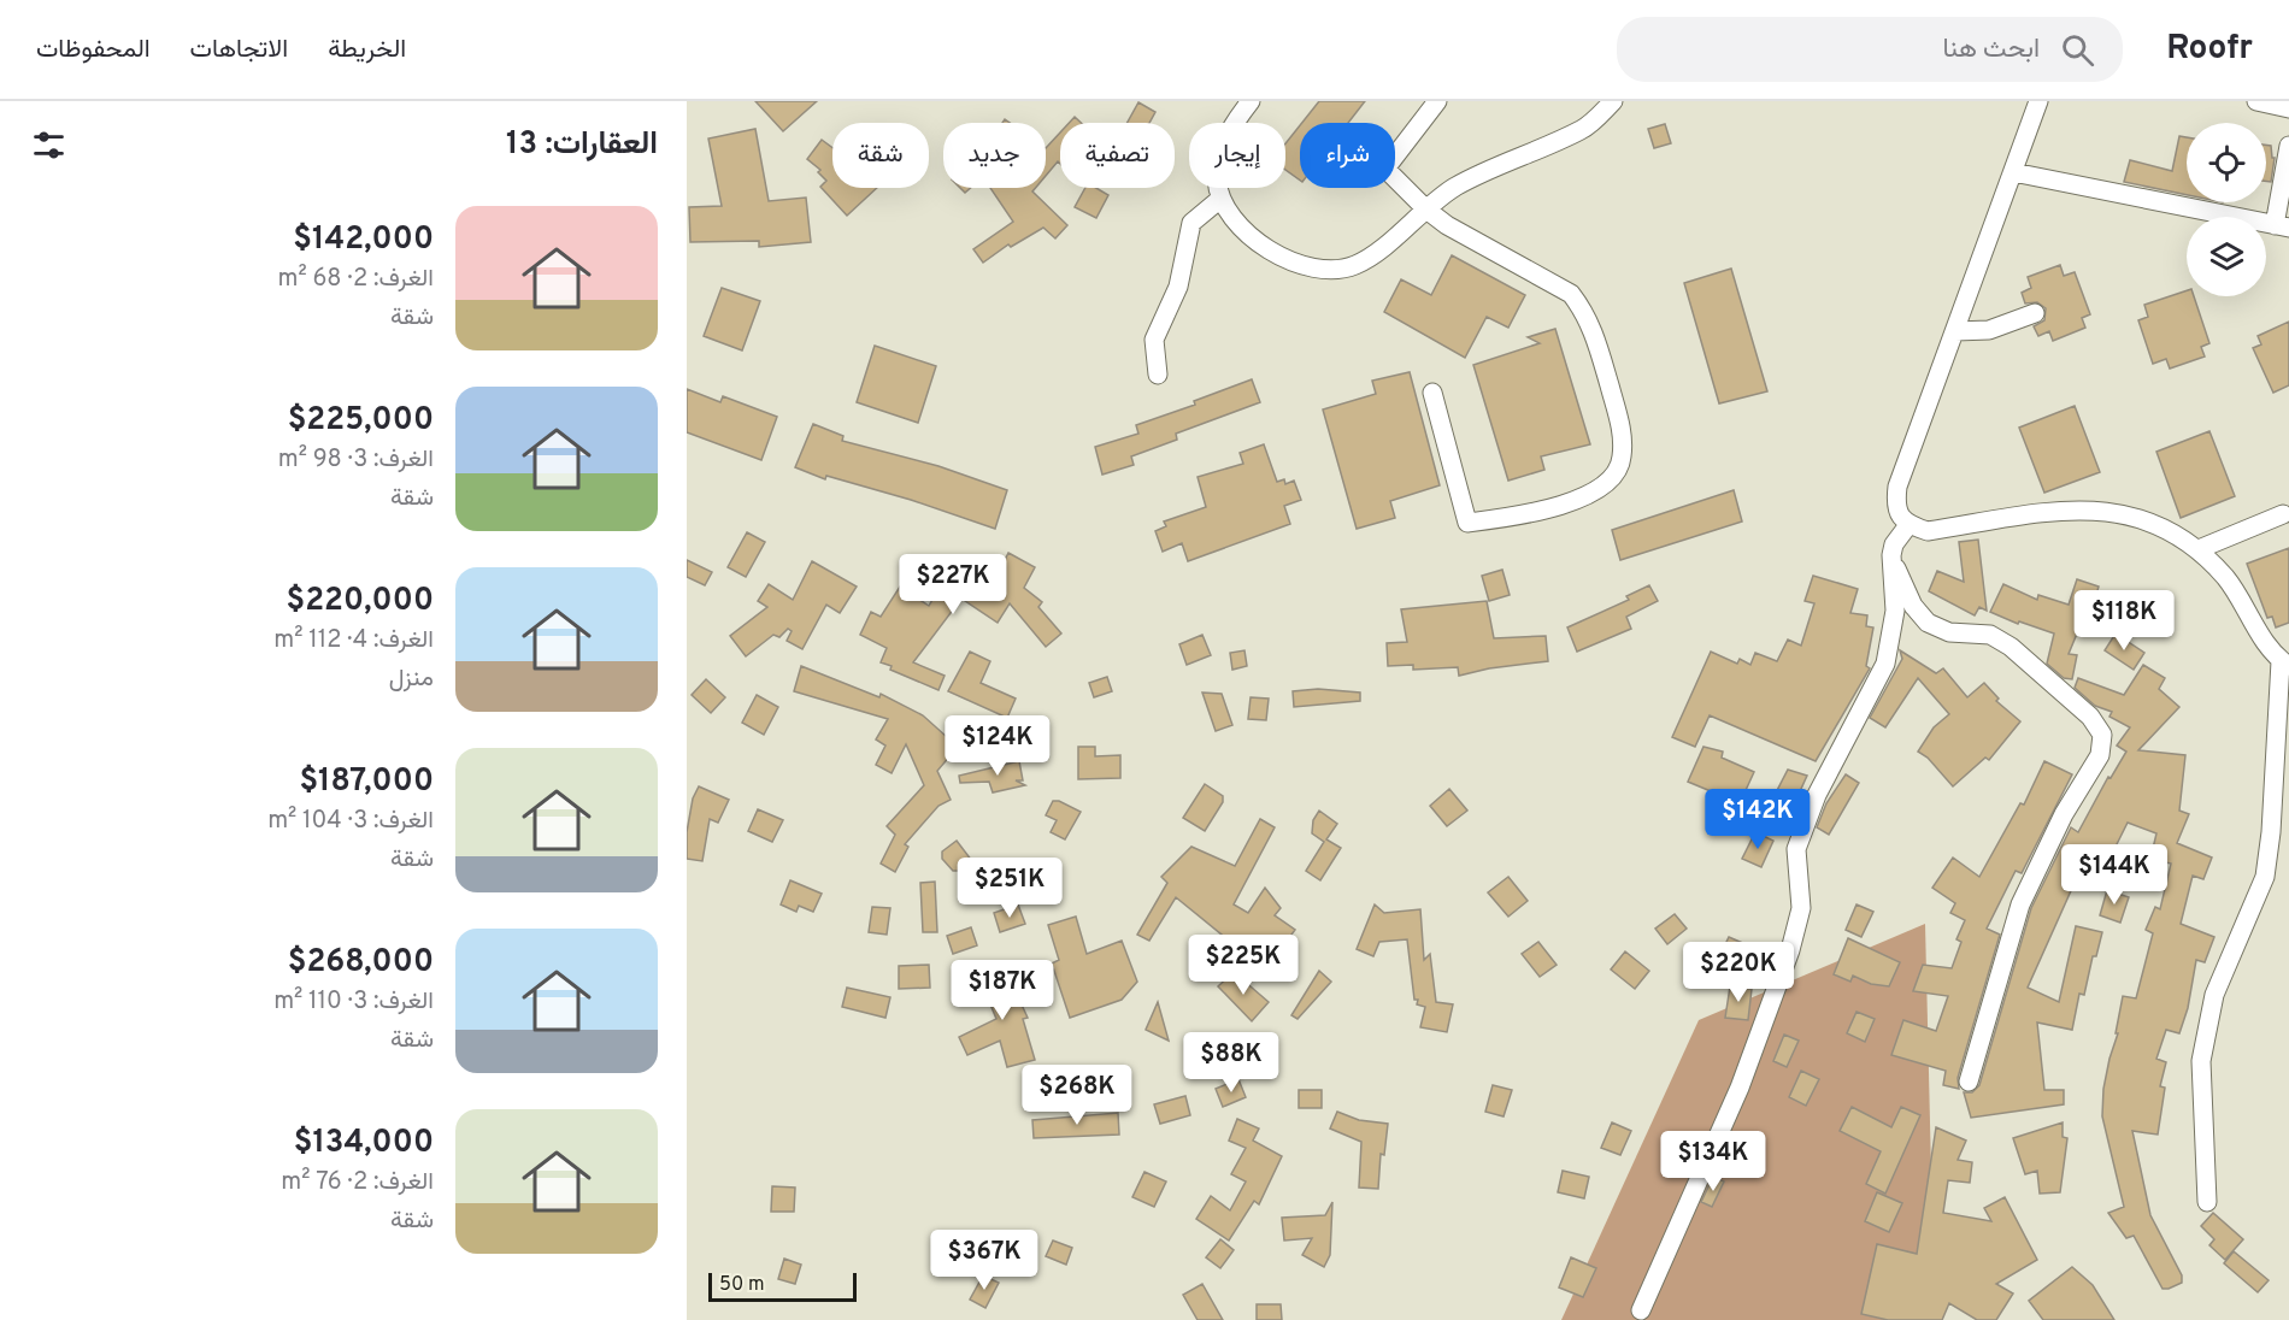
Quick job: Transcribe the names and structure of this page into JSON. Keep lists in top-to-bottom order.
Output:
{
  "scale_bar": "50 m",
  "page": {
    "header": "Roofr",
    "search": "ابحث هنا",
    "nav": ["الخريطة", "الاتجاهات", "المحفوظات"],
    "heading": "العقارات: 13",
    "chip": [
      "شراء",
      "إيجار",
      "تصفية",
      "جديد",
      "شقة"
    ],
    "list": [
      {
        "name": "$142,000",
        "note": "الغرف: 2 · 68 m² · شقة"
      },
      {
        "name": "$225,000",
        "note": "الغرف: 3 · 98 m² · شقة"
      },
      {
        "name": "$220,000",
        "note": "الغرف: 4 · 112 m² · منزل"
      },
      {
        "name": "$187,000",
        "note": "الغرف: 3 · 104 m² · شقة"
      },
      {
        "name": "$268,000",
        "note": "الغرف: 3 · 110 m² · شقة"
      },
      {
        "name": "$134,000",
        "note": "الغرف: 2 · 76 m² · شقة"
      }
    ],
    "price": [
      "$227K",
      "$118K",
      "$124K",
      "$142K",
      "$144K",
      "$251K",
      "$225K",
      "$220K",
      "$187K",
      "$88K",
      "$268K",
      "$134K",
      "$367K"
    ],
    "scale": "50 m"
  }
}
